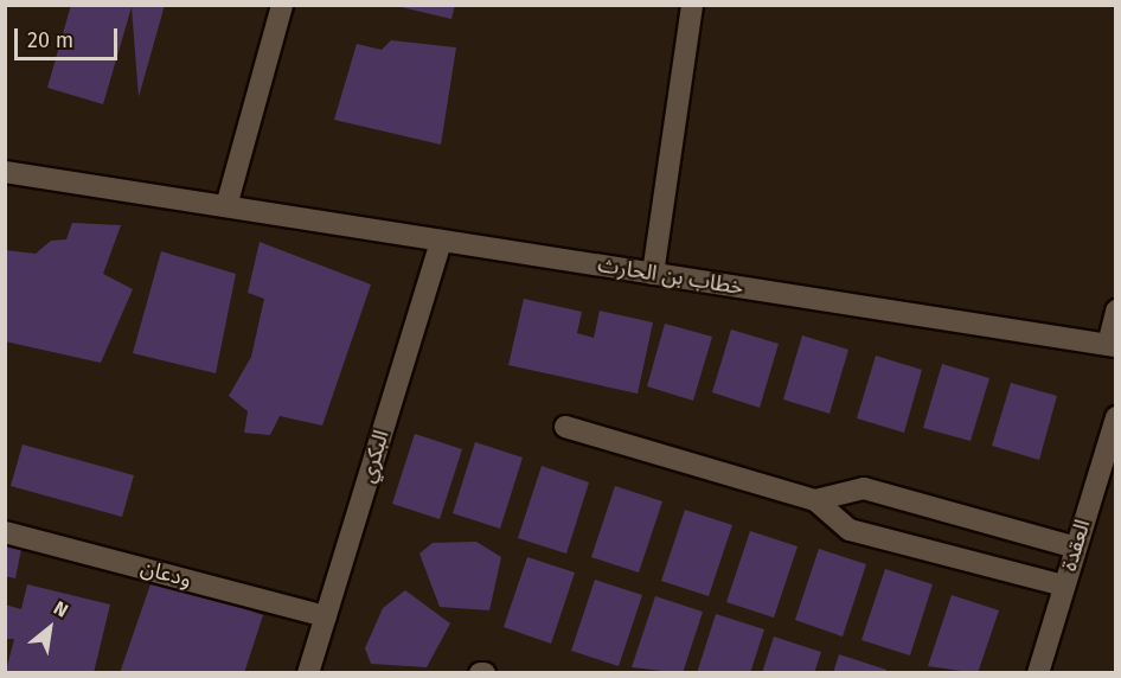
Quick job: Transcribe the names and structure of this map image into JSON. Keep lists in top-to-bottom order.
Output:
{
  "streets": {
    "street": [
      "خطاب بن الحارث",
      "البكري",
      "العقدة",
      "ودعان"
    ]
  },
  "crossings": [
    ["خطاب بن الحارث", "البكري"],
    ["البكري", "ودعان"]
  ],
  "scale_bar": "20 m",
  "north": "top right"
}
